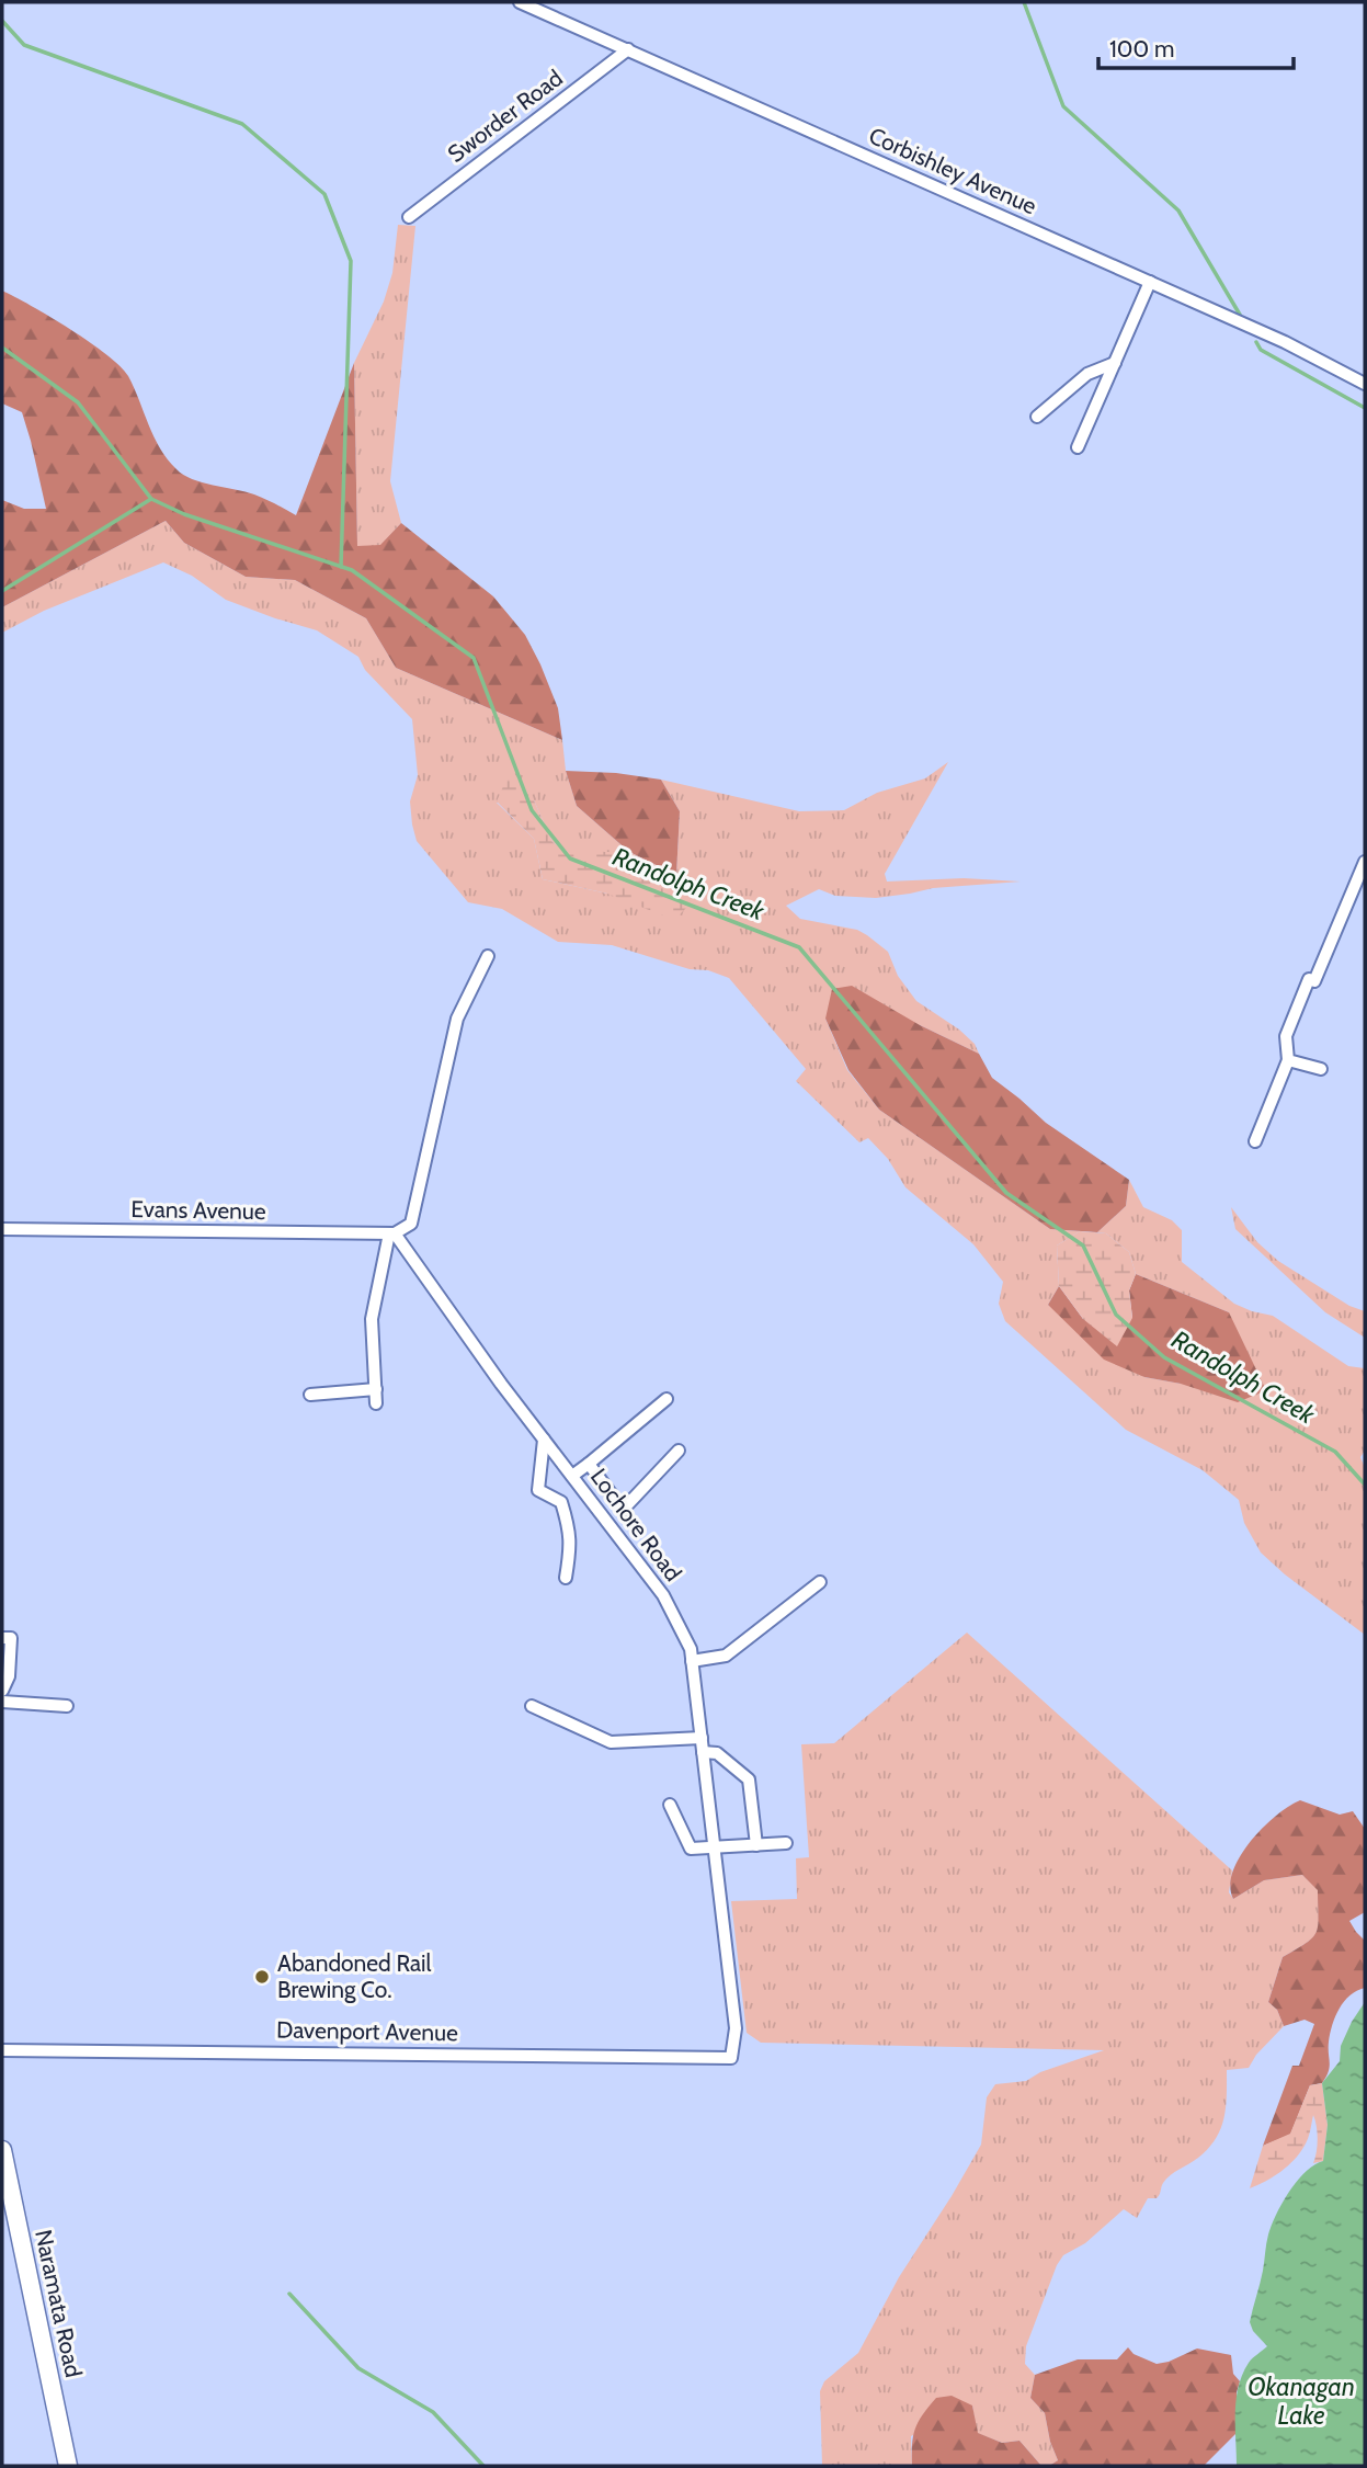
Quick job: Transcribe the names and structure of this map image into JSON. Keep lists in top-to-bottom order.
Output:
{
  "streets": {
    "main road": ["Naramata Road"],
    "street": [
      "Sworder Road",
      "Corbishley Avenue",
      "Evans Avenue",
      "Lochore Road",
      "Davenport Avenue"
    ]
  },
  "crossings": [
    ["Sworder Road", "Corbishley Avenue"],
    ["Evans Avenue", "Lochore Road"],
    ["Lochore Road", "Davenport Avenue"]
  ],
  "water": ["Randolph Creek", "Okanagan Lake"],
  "places": ["Abandoned Rail Brewing Co."],
  "scale_bar": "100 m"
}
